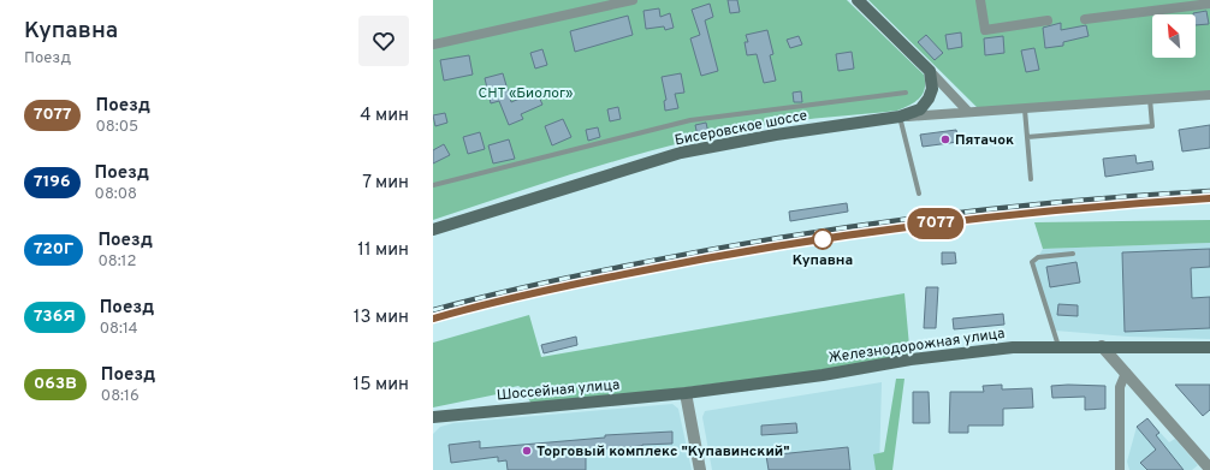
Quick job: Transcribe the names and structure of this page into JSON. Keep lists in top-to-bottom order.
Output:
{
  "streets": {
    "main road": ["Бисеровское шоссе", "Железнодорожная улица", "Шоссейная улица"]
  },
  "crossings": [
    ["Железнодорожная улица", "Шоссейная улица"]
  ],
  "parks": ["СНТ «Биолог»"],
  "places": ["Пятачок", "Купавна", "Торговый комплекс \"Купавинский\""],
  "north": "top left",
  "page": {
    "heading": ["Купавна", "Поезд"],
    "on_map": "7077",
    "list": [
      {
        "mark": "7077",
        "name": "Поезд",
        "note": "08:05",
        "value": "4 мин"
      },
      {
        "mark": "7196",
        "name": "Поезд",
        "note": "08:08",
        "value": "7 мин"
      },
      {
        "mark": "720Г",
        "name": "Поезд",
        "note": "08:12",
        "value": "11 мин"
      },
      {
        "mark": "736Я",
        "name": "Поезд",
        "note": "08:14",
        "value": "13 мин"
      },
      {
        "mark": "063В",
        "name": "Поезд",
        "note": "08:16",
        "value": "15 мин"
      }
    ]
  }
}
